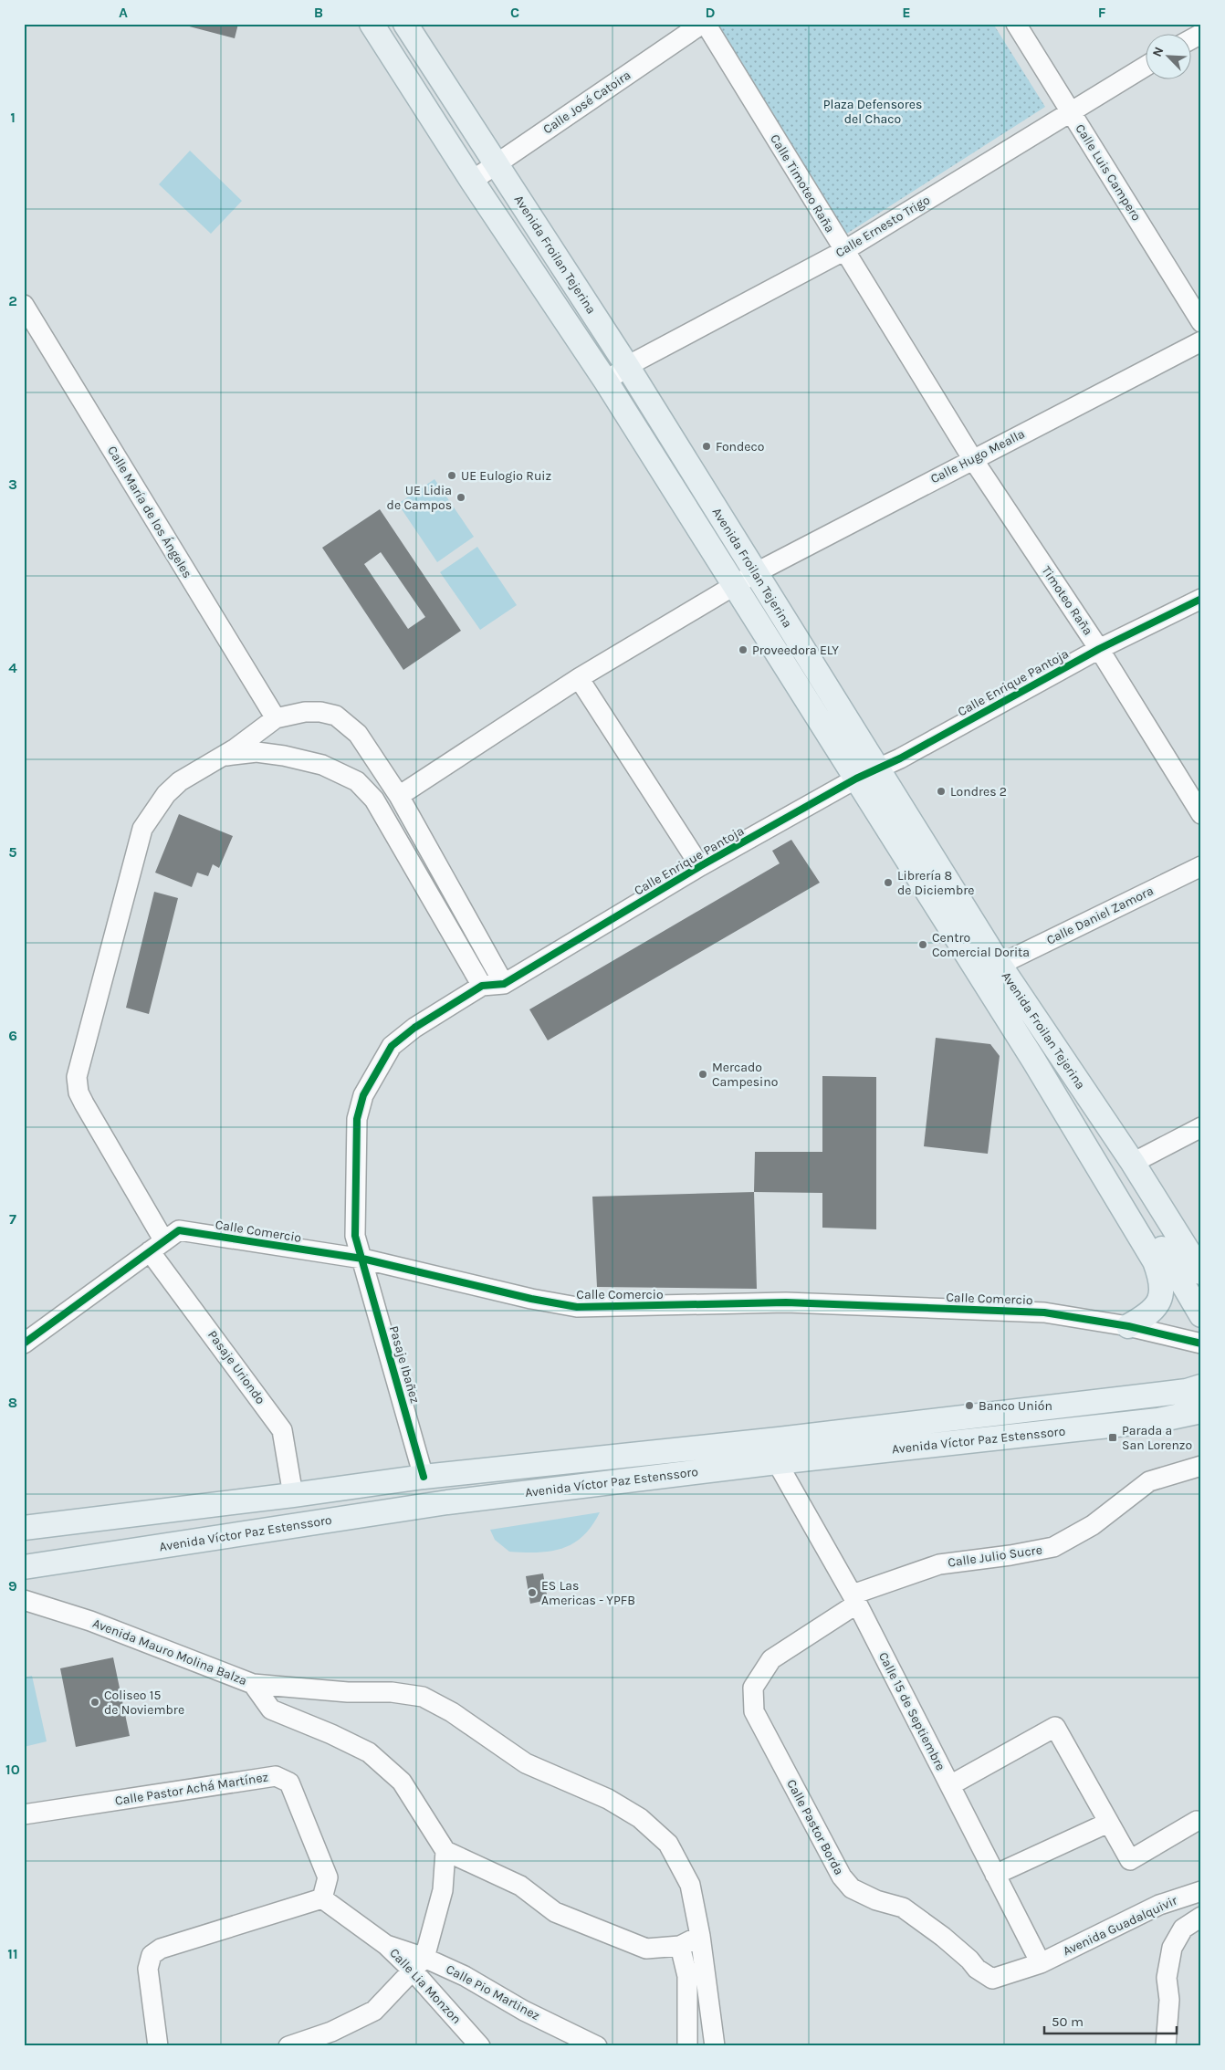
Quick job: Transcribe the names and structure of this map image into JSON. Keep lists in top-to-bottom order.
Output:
{
  "streets": {
    "main road": ["Avenida Froilan Tejerina", "Avenida Víctor Paz Estenssoro"],
    "street": [
      "Calle José Catoira",
      "Calle Luis Campero",
      "Calle Timoteo Raña",
      "Calle Ernesto Trigo",
      "Calle Hugo Mealla",
      "Calle María de los Ángeles",
      "Timoteo Raña",
      "Calle Enrique Pantoja",
      "Calle Daniel Zamora",
      "Calle Comercio",
      "Pasaje Ibañez",
      "Pasaje Uriondo",
      "Calle Julio Sucre",
      "Avenida Mauro Molina Balza",
      "Calle 15 de Septiembre",
      "Calle Pastor Achá Martínez",
      "Calle Pastor Borda",
      "Avenida Guadalquivir",
      "Calle Lia Monzon",
      "Calle Pio Martinez"
    ]
  },
  "crossings": [
    ["Calle José Catoira", "Calle Timoteo Raña"],
    ["Calle José Catoira", "Avenida Froilan Tejerina"],
    ["Calle Luis Campero", "Calle Ernesto Trigo"],
    ["Calle Timoteo Raña", "Calle Ernesto Trigo"],
    ["Calle Timoteo Raña", "Calle Hugo Mealla"],
    ["Calle Timoteo Raña", "Timoteo Raña"],
    ["Calle Ernesto Trigo", "Avenida Froilan Tejerina"],
    ["Avenida Froilan Tejerina", "Calle Hugo Mealla"],
    ["Avenida Froilan Tejerina", "Calle Enrique Pantoja"],
    ["Avenida Froilan Tejerina", "Calle Daniel Zamora"],
    ["Avenida Froilan Tejerina", "Calle Comercio"],
    ["Calle Hugo Mealla", "Timoteo Raña"],
    ["Calle María de los Ángeles", "Pasaje Uriondo"],
    ["Timoteo Raña", "Calle Enrique Pantoja"],
    ["Calle Enrique Pantoja", "Calle Comercio"],
    ["Calle Enrique Pantoja", "Pasaje Ibañez"],
    ["Calle Comercio", "Pasaje Ibañez"],
    ["Calle Comercio", "Pasaje Uriondo"],
    ["Pasaje Ibañez", "Avenida Víctor Paz Estenssoro"],
    ["Pasaje Uriondo", "Avenida Víctor Paz Estenssoro"],
    ["Avenida Víctor Paz Estenssoro", "Calle 15 de Septiembre"],
    ["Calle Julio Sucre", "Calle 15 de Septiembre"],
    ["Calle Julio Sucre", "Calle Pastor Borda"],
    ["Calle 15 de Septiembre", "Calle Pastor Borda"],
    ["Calle 15 de Septiembre", "Avenida Guadalquivir"],
    ["Calle Pastor Achá Martínez", "Calle Lia Monzon"],
    ["Calle Pastor Borda", "Avenida Guadalquivir"],
    ["Calle Lia Monzon", "Calle Pio Martinez"]
  ],
  "parks": ["Plaza Defensores del Chaco"],
  "places": {
    "other": [
      "Fondeco",
      "UE Eulogio Ruiz",
      "UE Lidia de Campos",
      "Proveedora ELY",
      "Londres 2",
      "Librería 8 de Diciembre",
      "Centro Comercial Dorita",
      "Mercado Campesino",
      "Banco Unión",
      "ES Las Americas - YPFB",
      "Coliseo 15 de Noviembre"
    ],
    "transit": ["Parada a San Lorenzo"]
  },
  "scale_bar": "50 m",
  "north": "top left",
  "grid": {
    "columns": [
      "A",
      "B",
      "C",
      "D",
      "E",
      "F"
    ],
    "rows": [
      "1",
      "2",
      "3",
      "4",
      "5",
      "6",
      "7",
      "8",
      "9",
      "10",
      "11"
    ]
  }
}
